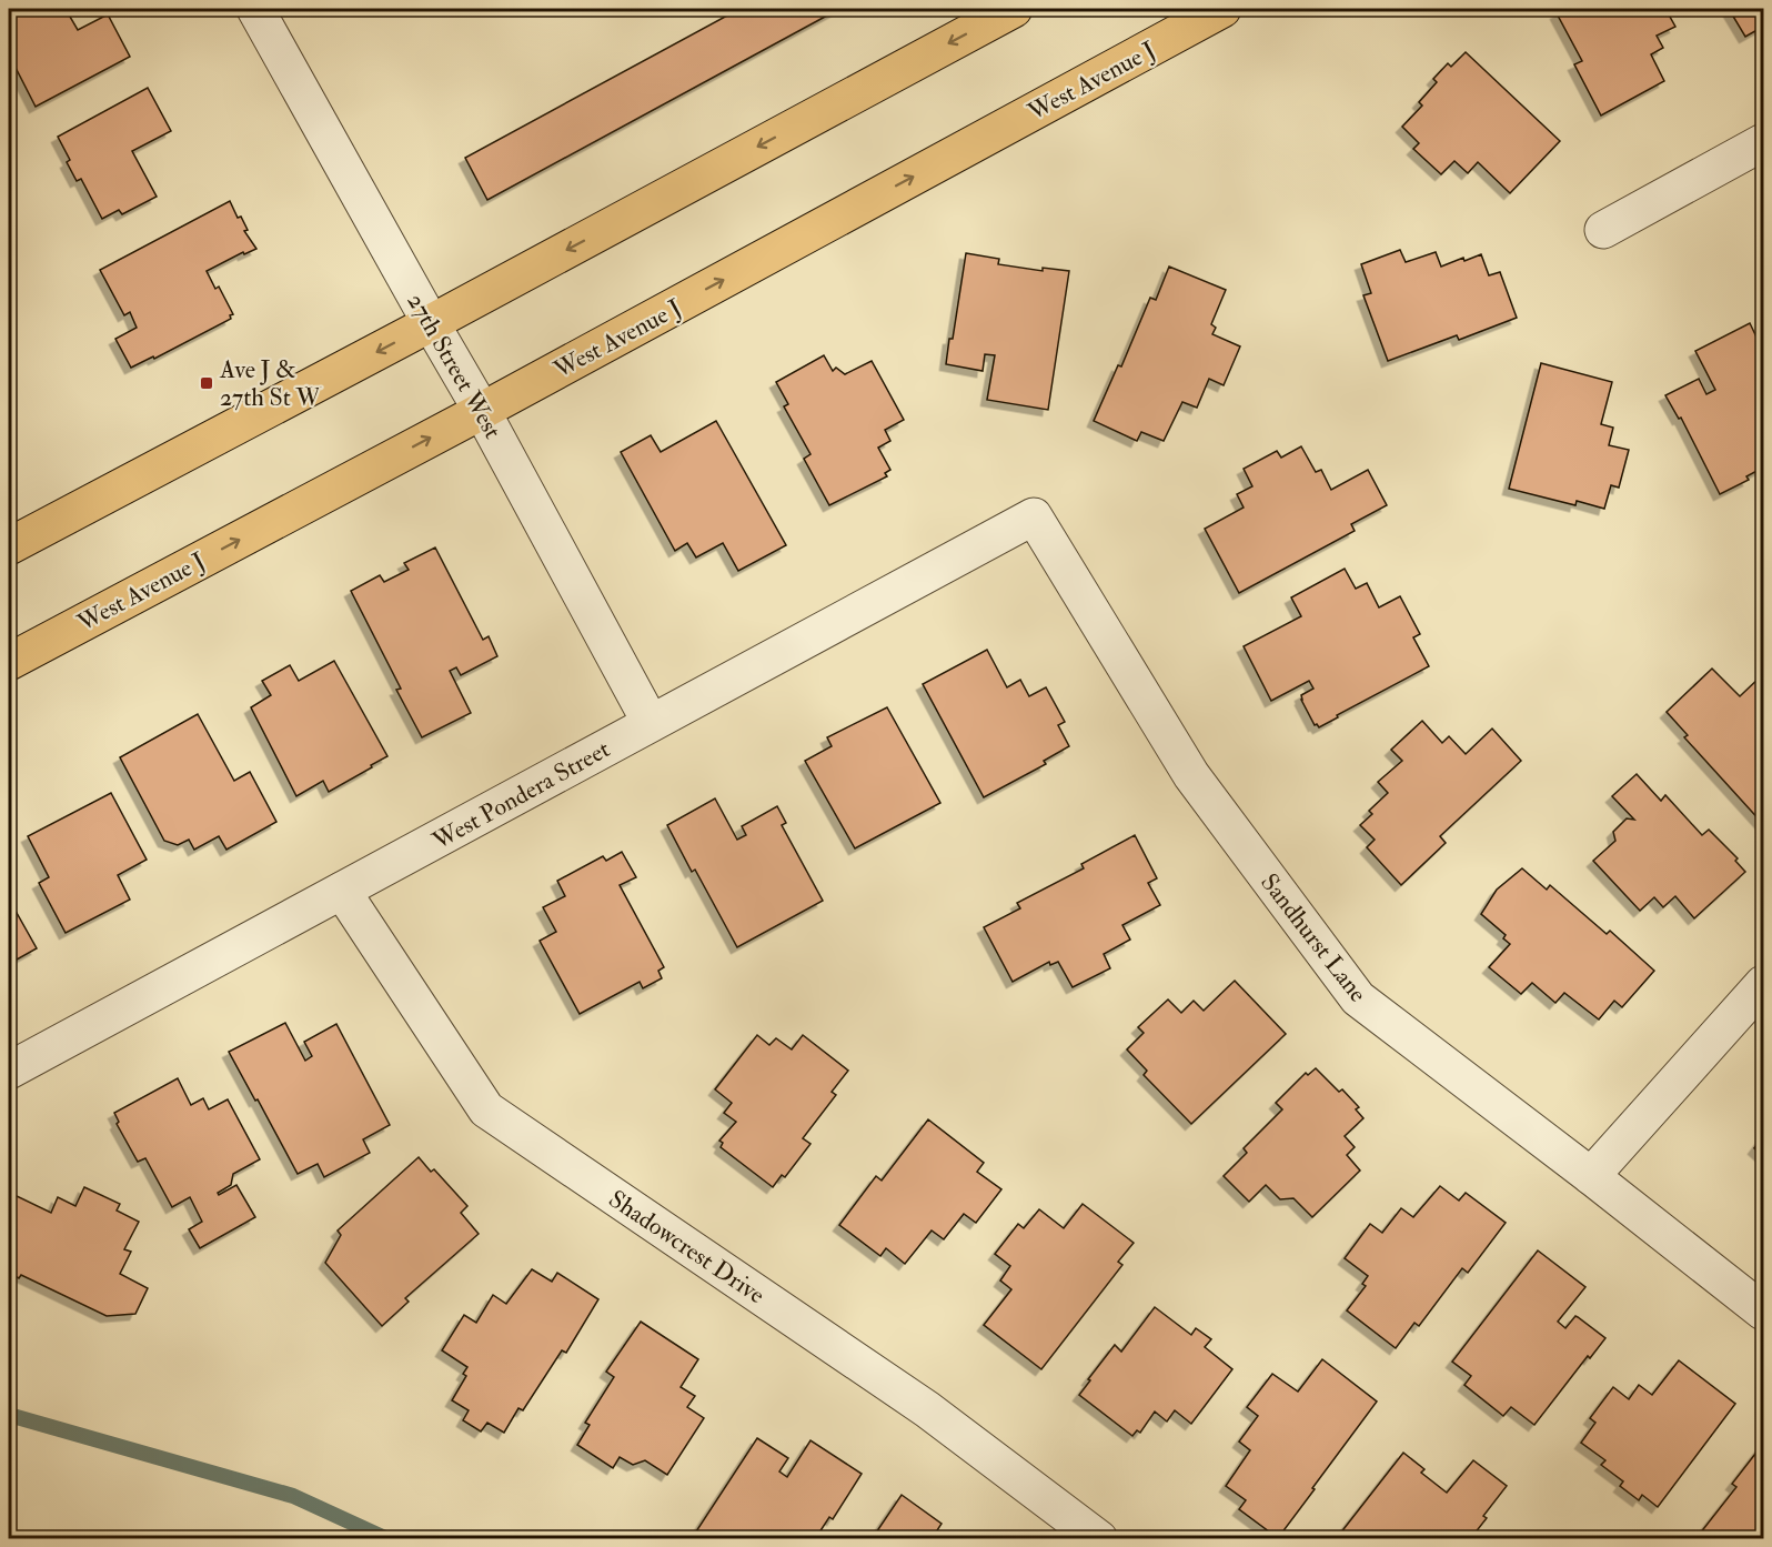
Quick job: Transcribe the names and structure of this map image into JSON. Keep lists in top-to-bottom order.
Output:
{
  "streets": {
    "main road": ["West Avenue J"],
    "street": [
      "27th Street West",
      "West Pondera Street",
      "Sandhurst Lane",
      "Shadowcrest Drive"
    ]
  },
  "crossings": [
    ["West Avenue J", "27th Street West"],
    ["27th Street West", "West Pondera Street"],
    ["West Pondera Street", "Sandhurst Lane"],
    ["West Pondera Street", "Shadowcrest Drive"]
  ],
  "places": {
    "transit": ["Ave J & 27th St W"]
  }
}
